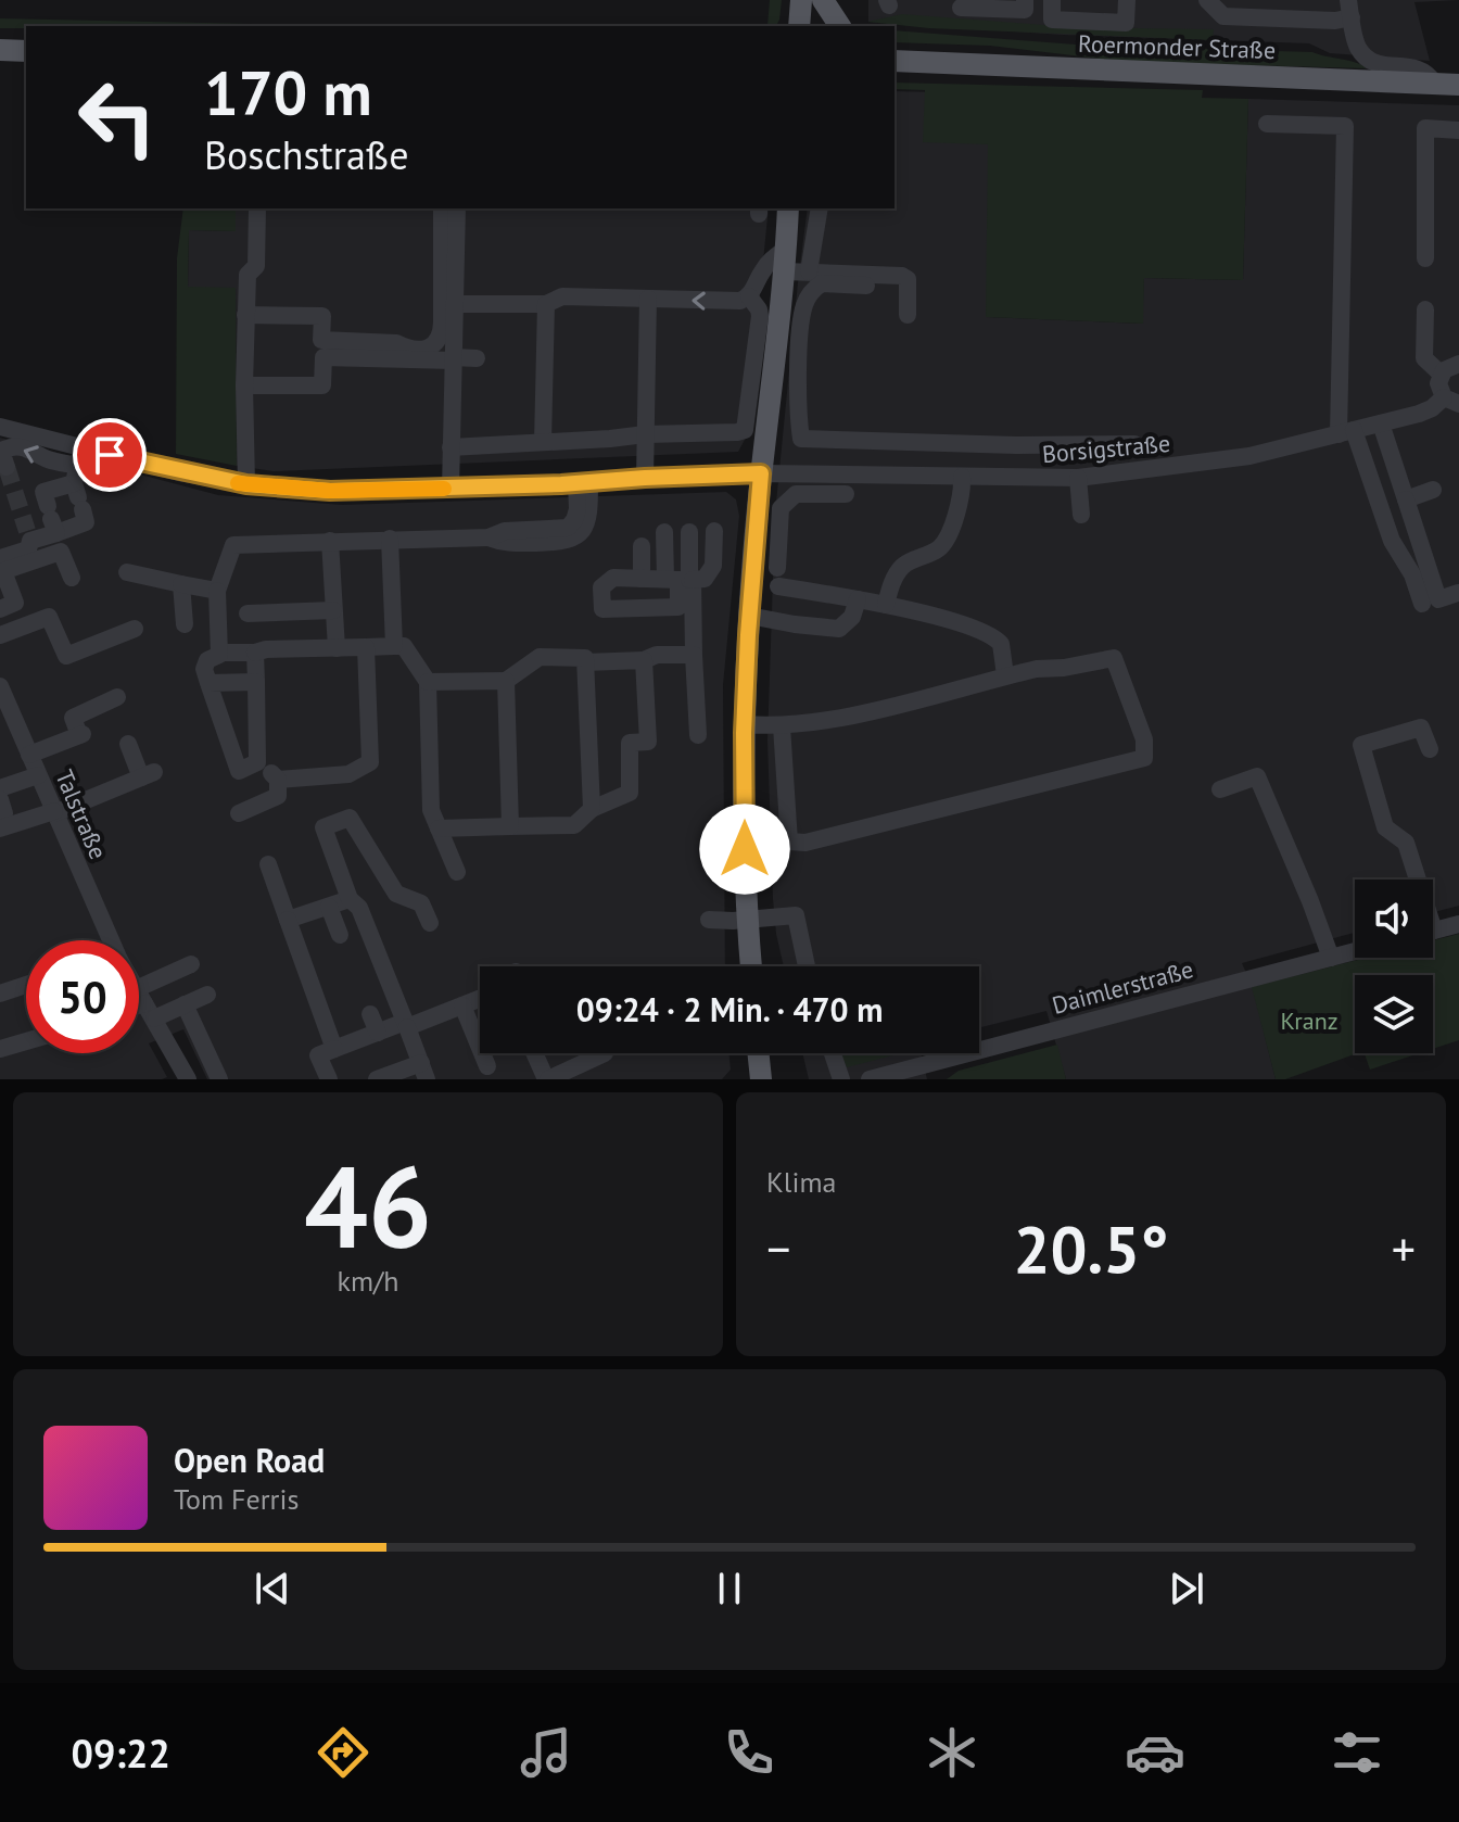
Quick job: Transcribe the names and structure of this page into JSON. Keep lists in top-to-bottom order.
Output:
{
  "streets": {
    "main road": ["Roermonder Straße"],
    "street": ["Borsigstraße", "Talstraße", "Daimlerstraße"]
  },
  "parks": ["Kranz"],
  "page": {
    "turn": ["170 m", "Boschstraße"],
    "limit": "50",
    "trip": "09:24 · 2 Min. · 470 m",
    "tile": [
      ["46", "km/h"],
      "Klima"
    ],
    "heat": ["−", "20.5°", "+"],
    "song": ["Open Road", "Tom Ferris"],
    "tabs": "09:22"
  }
}
